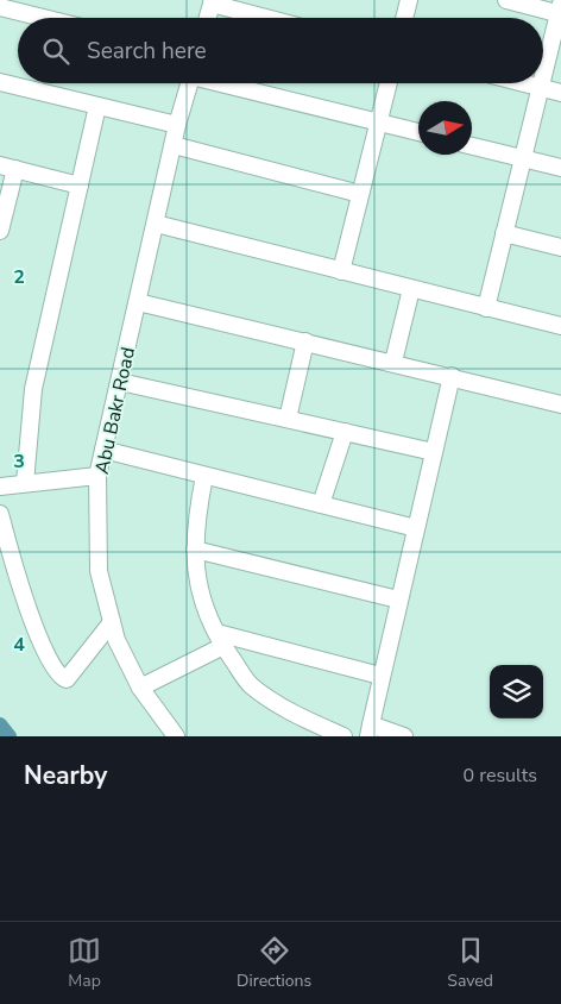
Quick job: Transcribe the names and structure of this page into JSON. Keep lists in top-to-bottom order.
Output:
{
  "streets": {
    "street": ["Abu Bakr Road"]
  },
  "north": "right",
  "page": {
    "search": "Search here",
    "heading": ["Nearby", "0 results"],
    "nav": ["Map", "Directions", "Saved"]
  },
  "grid": {
    "rows": ["2", "3", "4"]
  }
}
